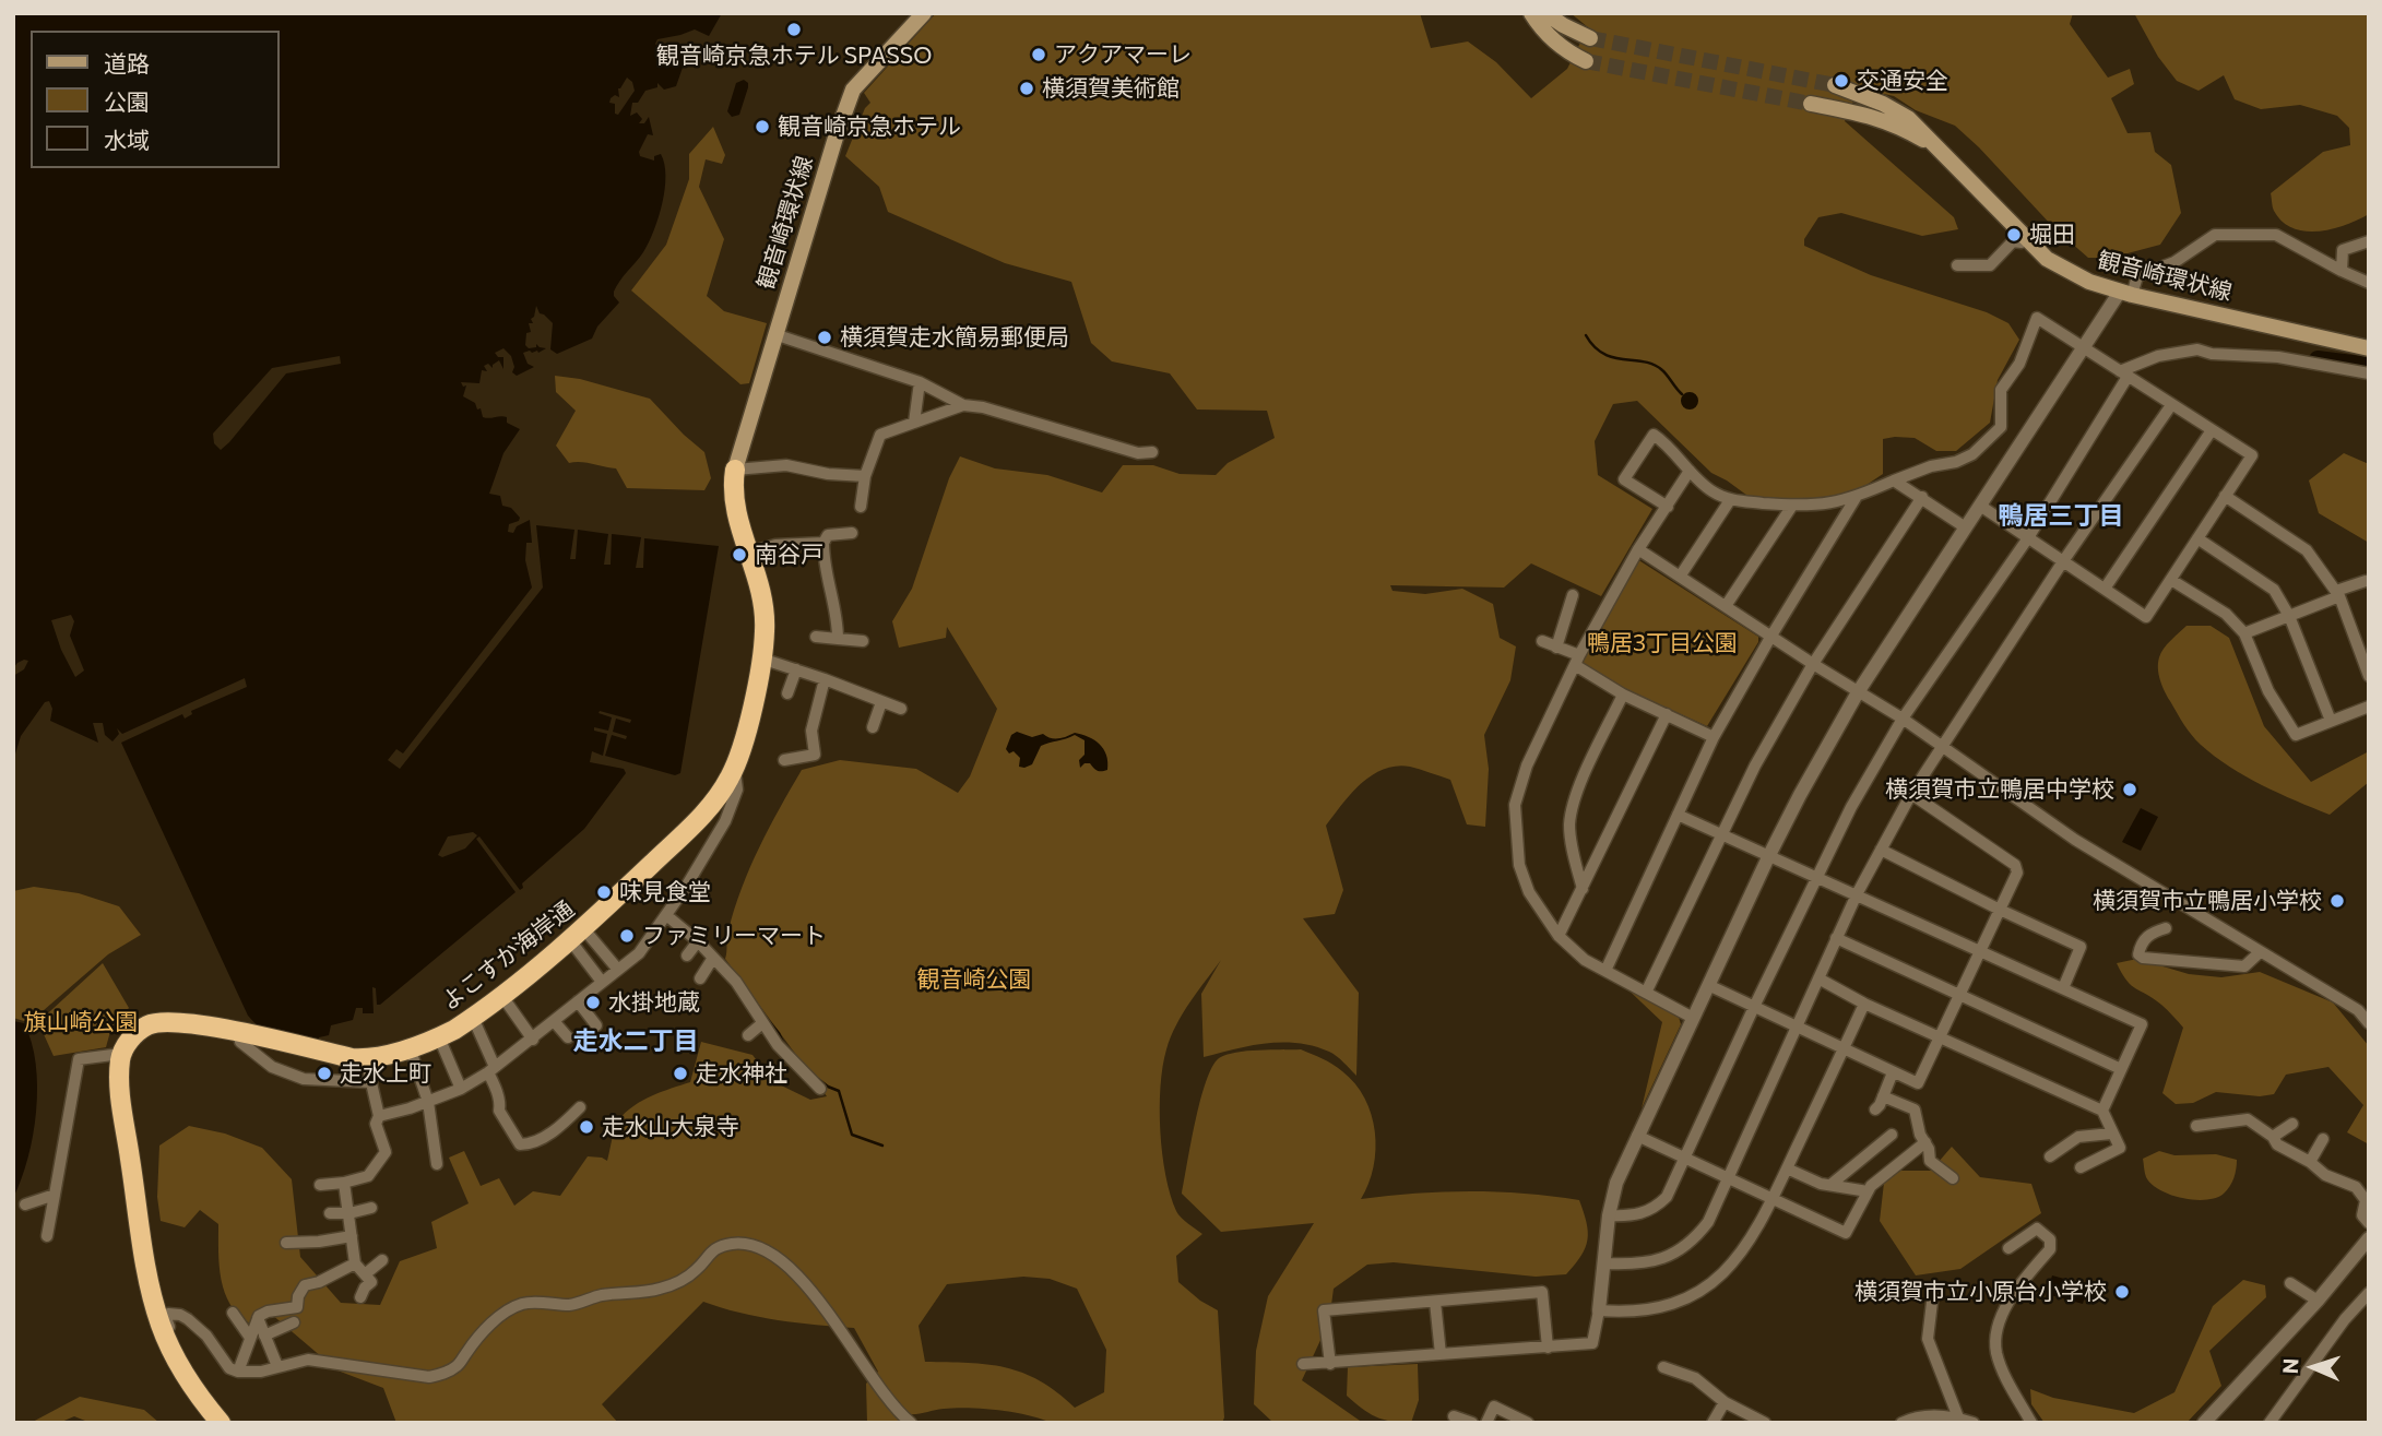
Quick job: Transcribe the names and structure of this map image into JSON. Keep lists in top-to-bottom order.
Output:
{
  "streets": {
    "highway": ["よこすか海岸通"],
    "main road": ["観音崎環状線"]
  },
  "crossings": [
    ["観音崎環状線", "よこすか海岸通"]
  ],
  "districts": ["鴨居三丁目", "走水二丁目"],
  "parks": ["鴨居3丁目公園", "観音崎公園", "旗山崎公園"],
  "places": [
    "観音崎京急ホテル SPASSO",
    "アクアマーレ",
    "交通安全",
    "横須賀美術館",
    "観音崎京急ホテル",
    "堀田",
    "横須賀走水簡易郵便局",
    "南谷戸",
    "横須賀市立鴨居中学校",
    "味見食堂",
    "横須賀市立鴨居小学校",
    "ファミリーマート",
    "水掛地蔵",
    "走水上町",
    "走水神社",
    "走水山大泉寺",
    "横須賀市立小原台小学校"
  ],
  "legend": ["道路", "公園", "水域"],
  "north": "left"
}
